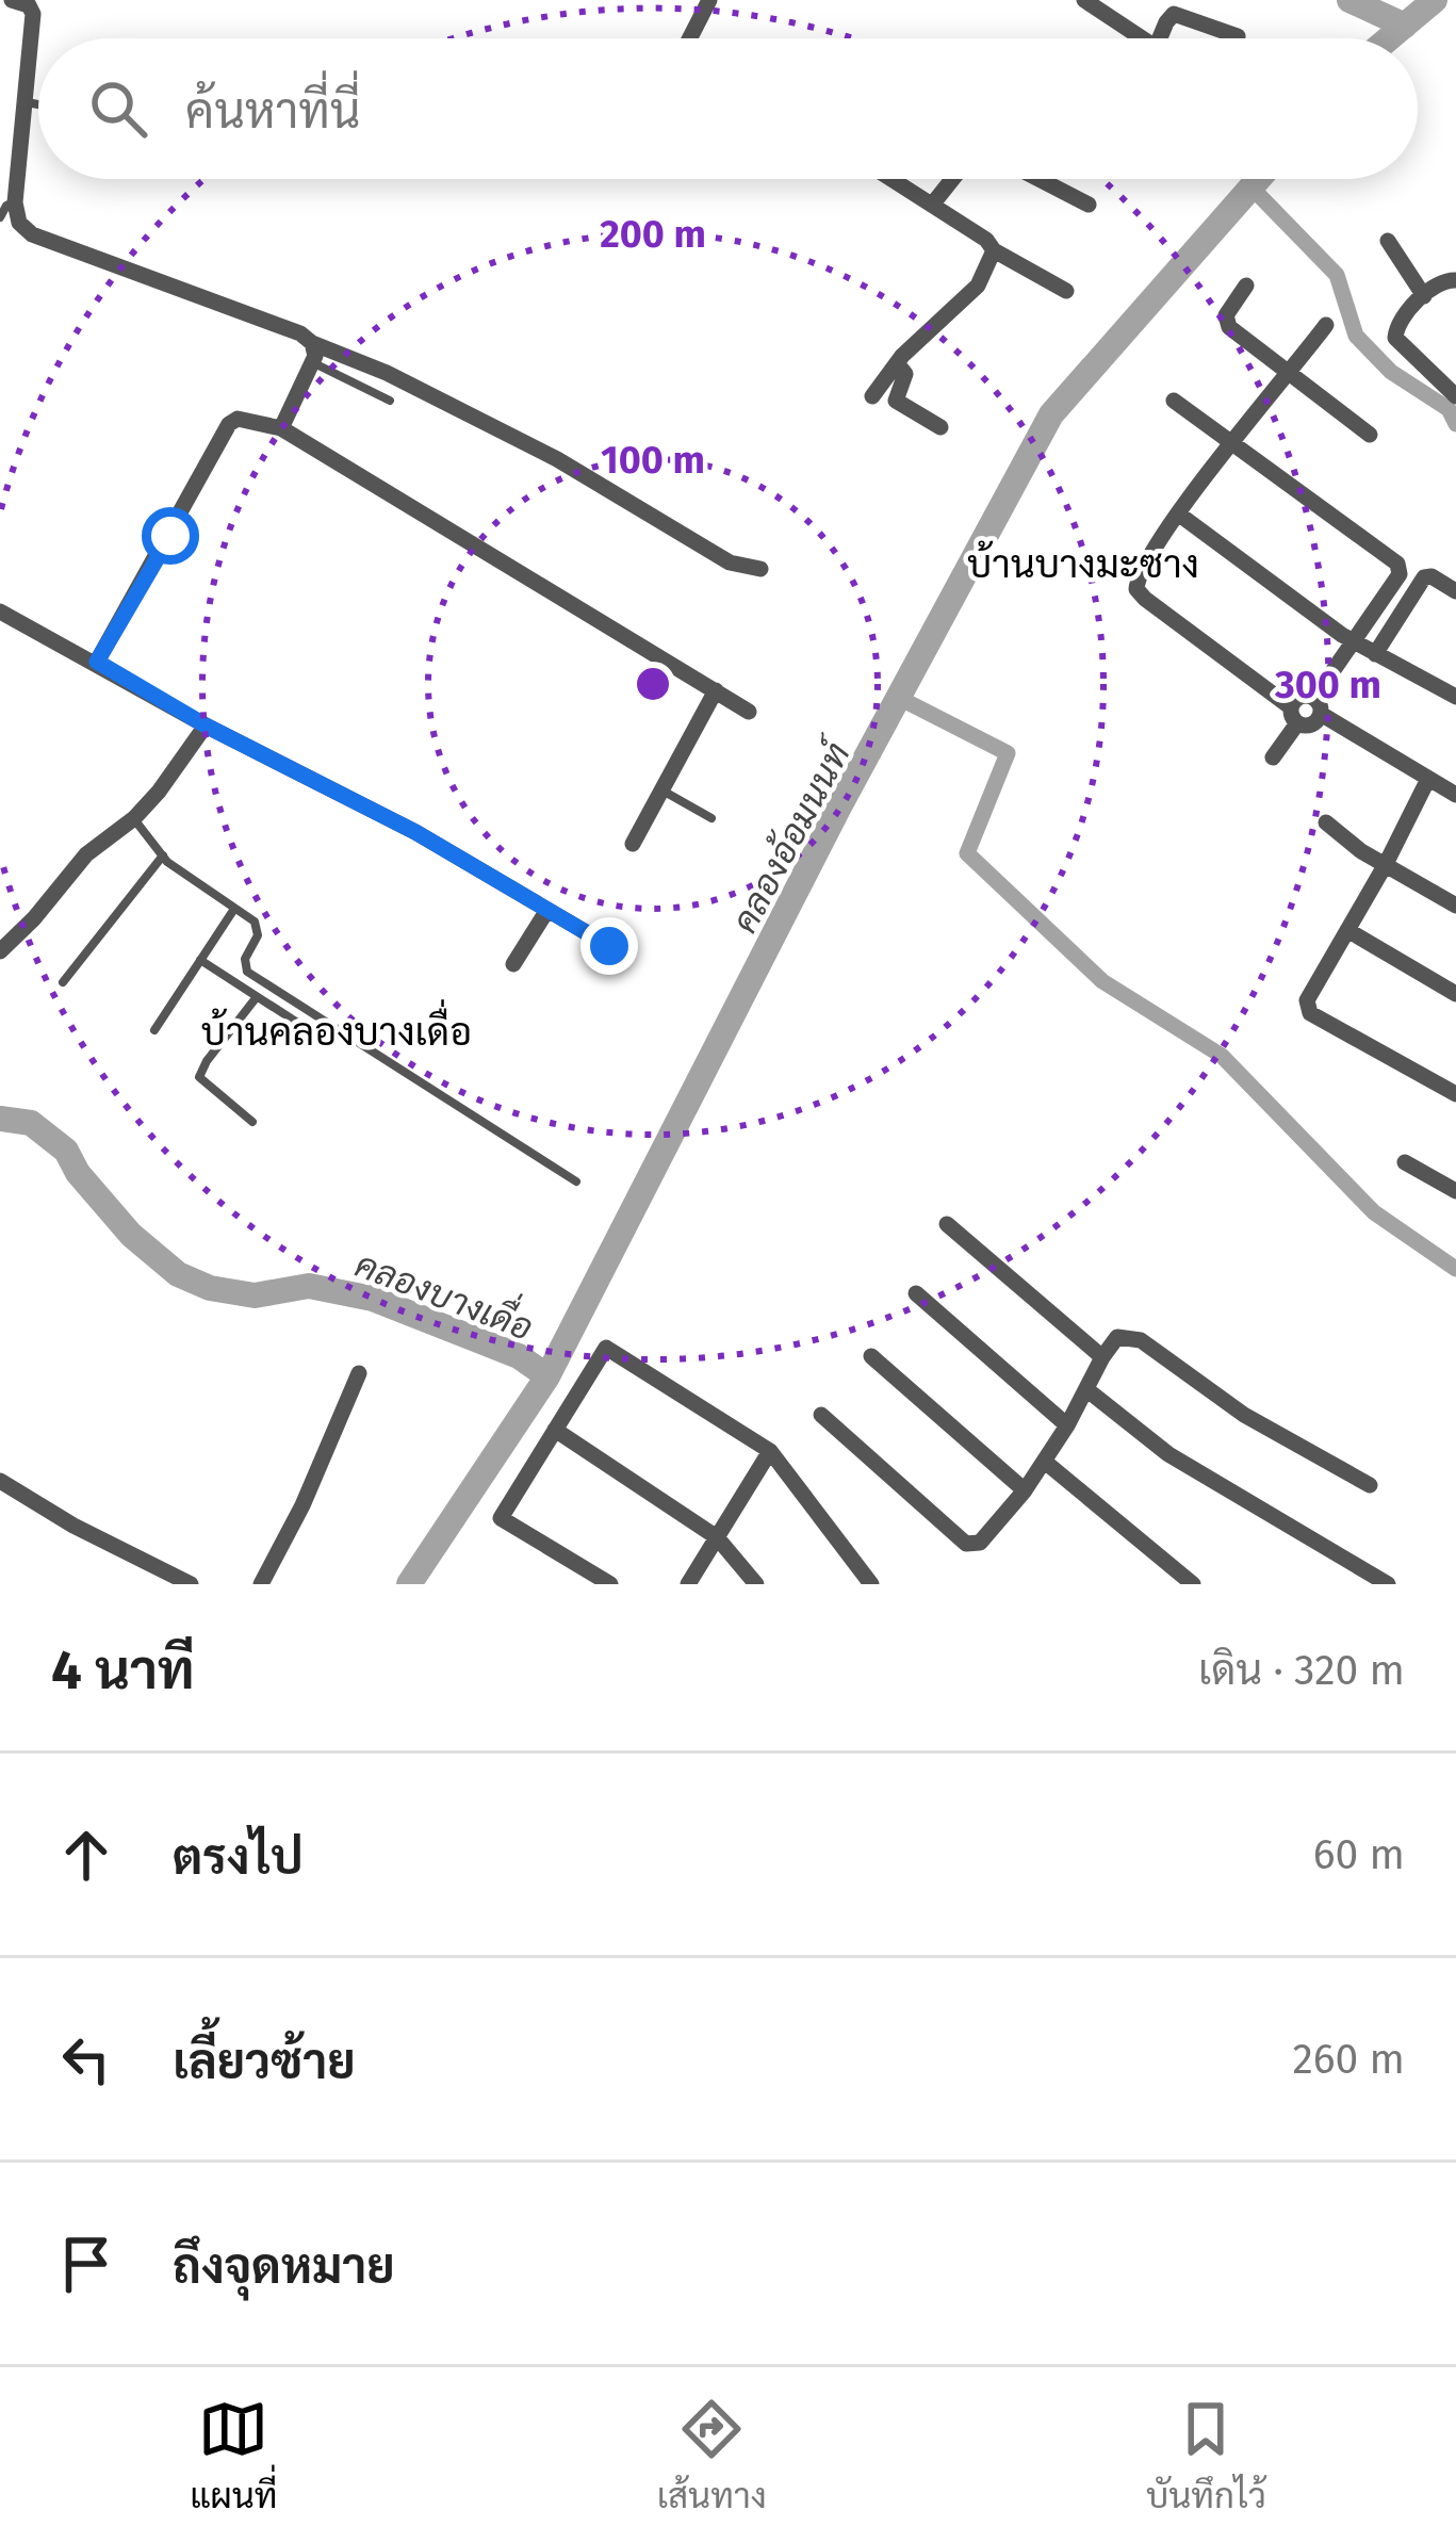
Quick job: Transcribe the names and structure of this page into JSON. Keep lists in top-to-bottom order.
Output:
{
  "districts": ["บ้านบางมะซาง", "บ้านคลองบางเดื่อ"],
  "water": ["คลองอ้อมนนท์", "คลองบางเดื่อ"],
  "page": {
    "search": "ค้นหาที่นี่",
    "heading": ["4 นาที", "เดิน · 320 m"],
    "list": [
      ["ตรงไป", "60 m"],
      ["เลี้ยวซ้าย", "260 m"],
      "ถึงจุดหมาย"
    ],
    "nav": ["แผนที่", "เส้นทาง", "บันทึกไว้"]
  },
  "rings": ["200 m", "100 m", "300 m"]
}
